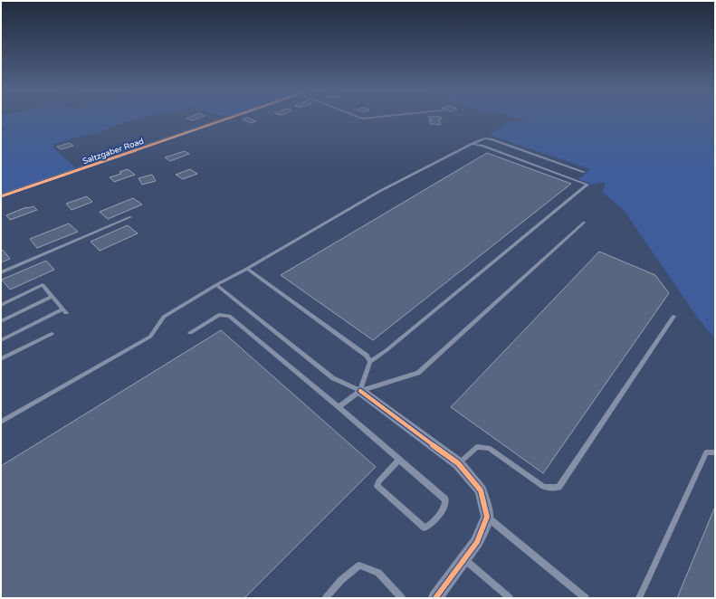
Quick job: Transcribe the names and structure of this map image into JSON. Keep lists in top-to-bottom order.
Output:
{
  "streets": {
    "street": ["Saltzgaber Road"]
  }
}
